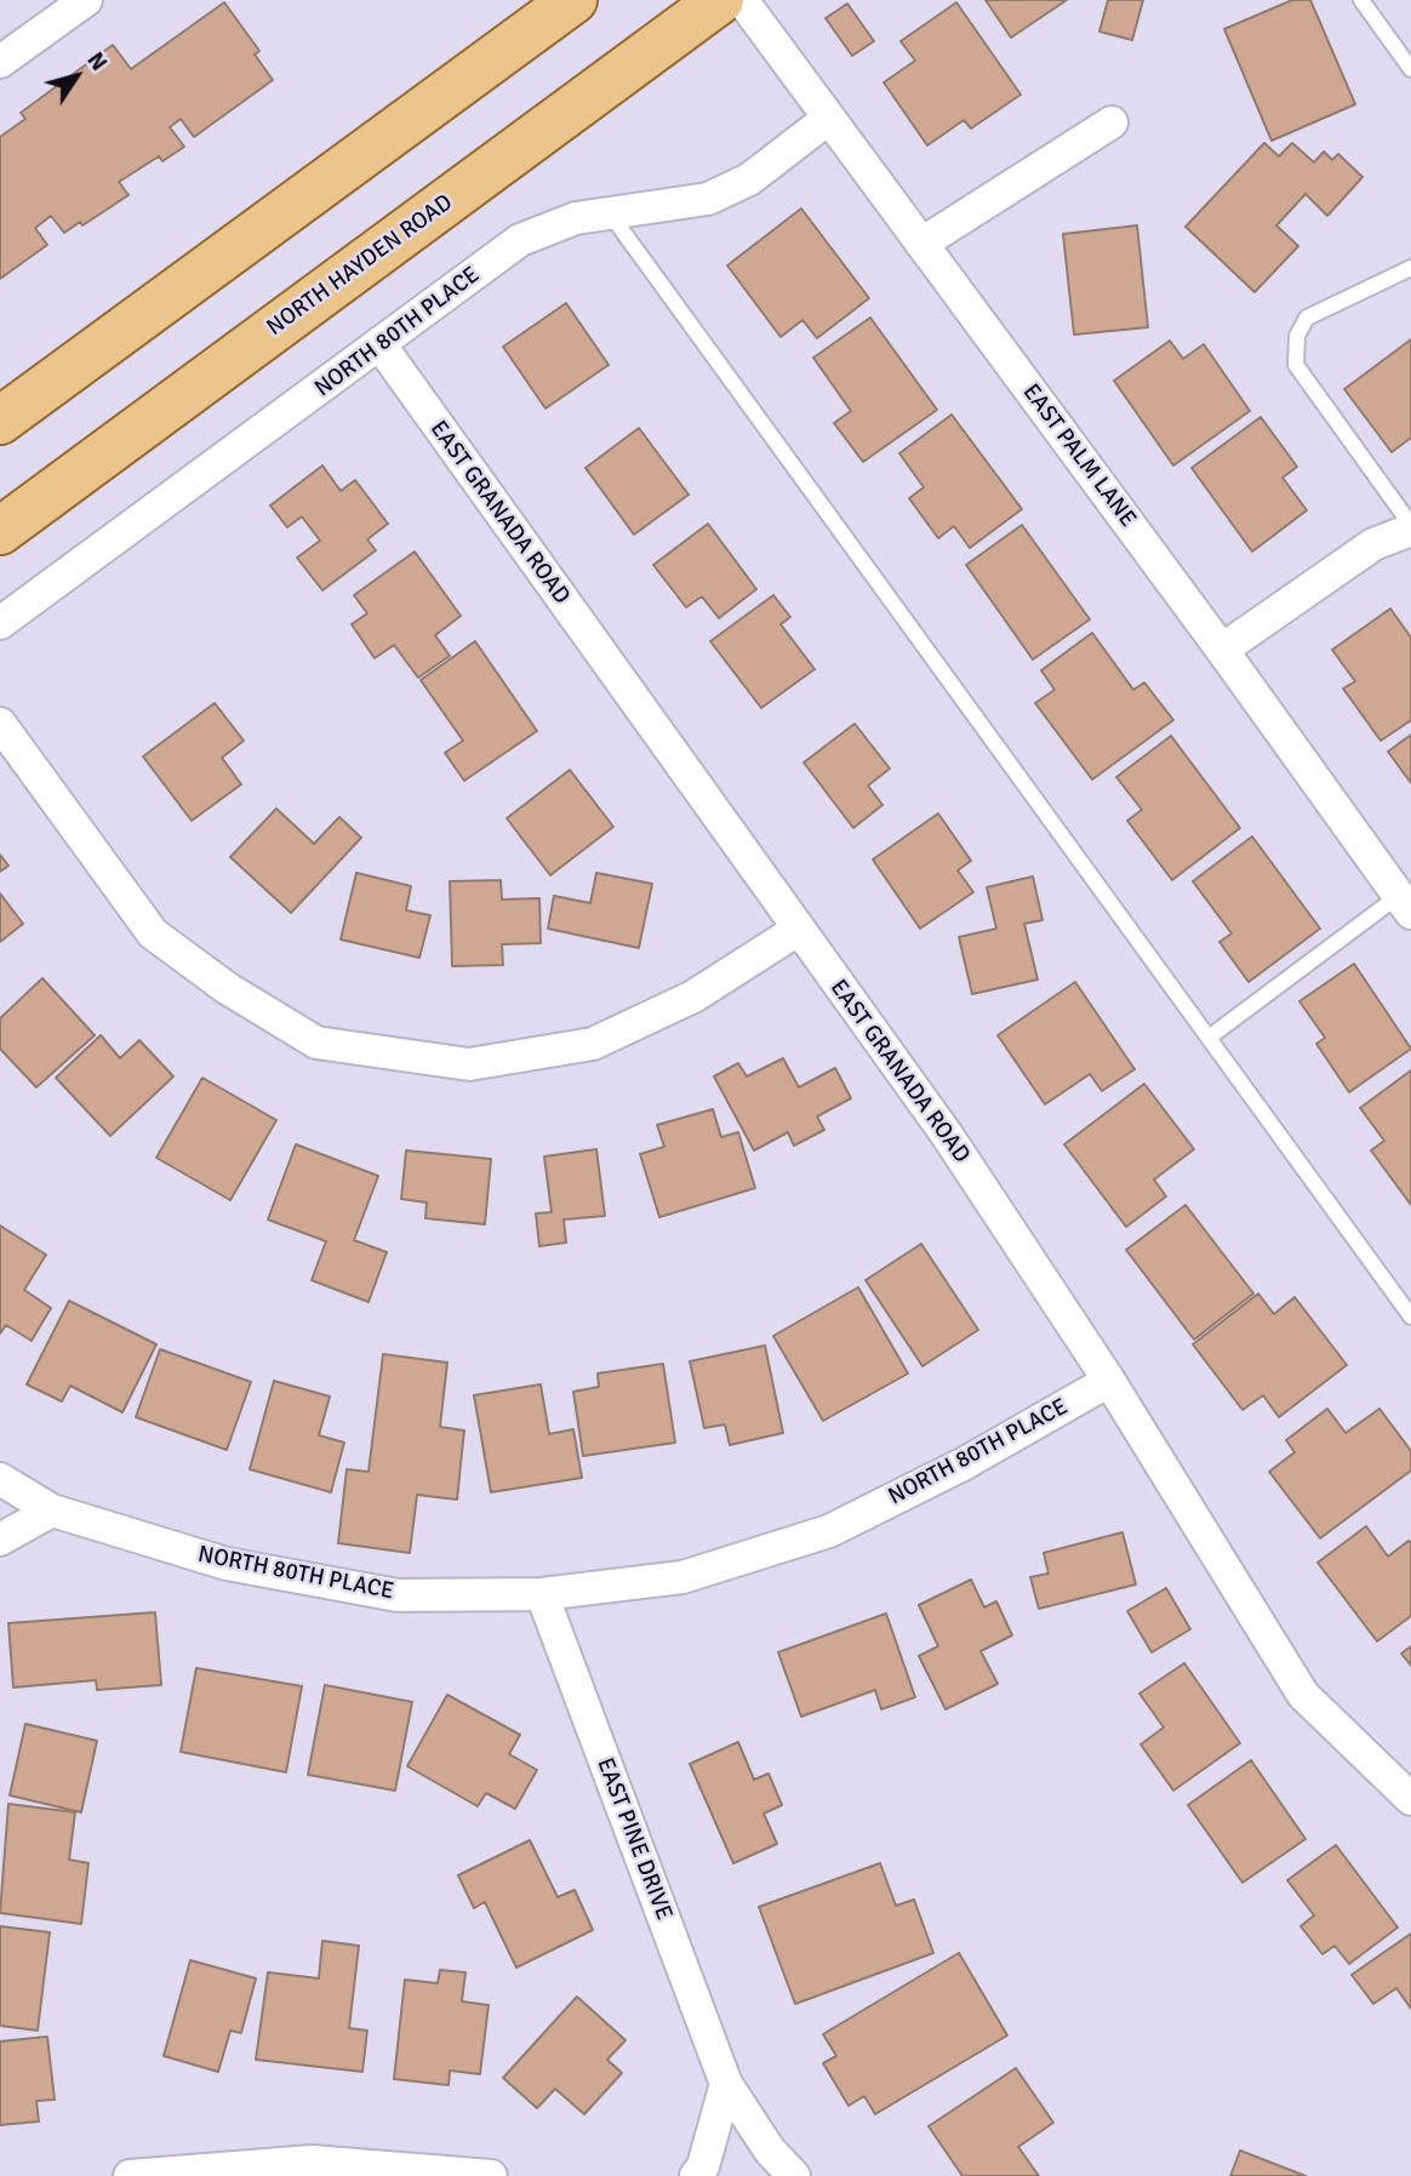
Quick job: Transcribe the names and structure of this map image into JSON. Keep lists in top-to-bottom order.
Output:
{
  "streets": {
    "main road": ["NORTH HAYDEN ROAD"],
    "street": [
      "NORTH 80TH PLACE",
      "EAST PALM LANE",
      "EAST GRANADA ROAD",
      "EAST PINE DRIVE"
    ]
  },
  "crossings": [
    ["NORTH 80TH PLACE", "EAST PALM LANE"],
    ["NORTH 80TH PLACE", "EAST GRANADA ROAD"],
    ["NORTH 80TH PLACE", "EAST PINE DRIVE"]
  ],
  "north": "top right"
}
